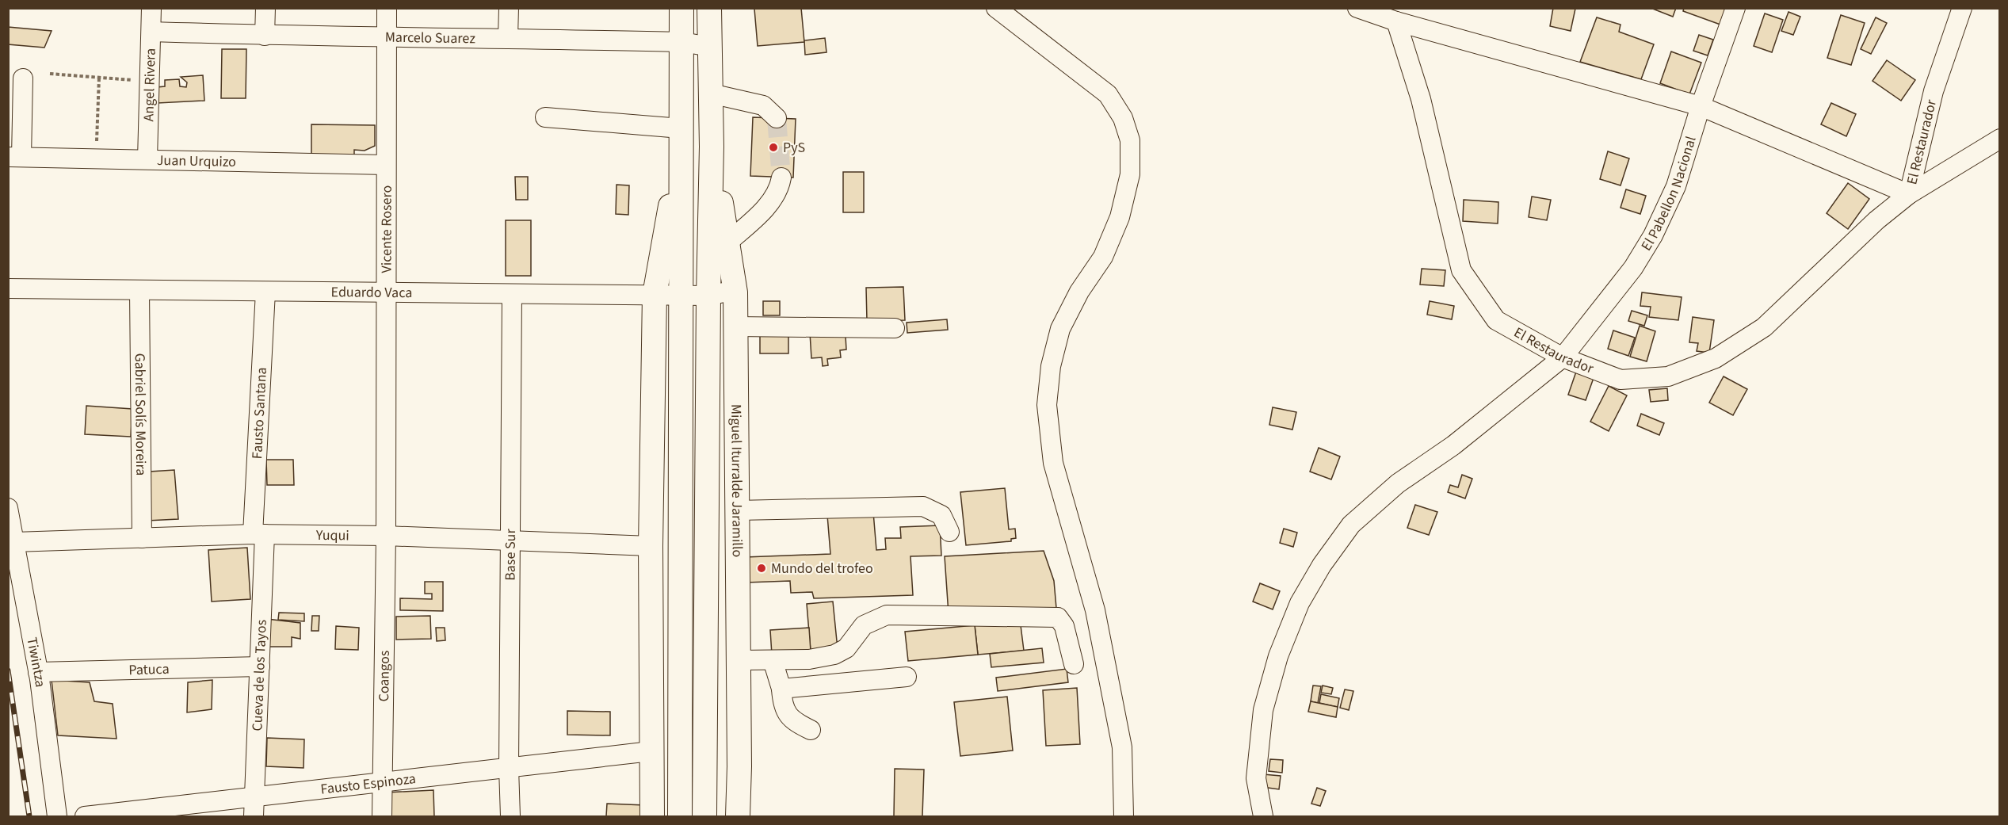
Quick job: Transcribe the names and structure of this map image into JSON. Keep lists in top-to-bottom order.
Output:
{
  "streets": {
    "main road": ["Miguel Iturralde Jaramillo"],
    "street": [
      "Marcelo Suarez",
      "Angel Rivera",
      "El Restaurador",
      "Juan Urquizo",
      "El Pabellon Nacional",
      "Vicente Rosero",
      "Eduardo Vaca",
      "Fausto Santana",
      "Gabriel Solís Moreira",
      "Yuqui",
      "Base Sur",
      "Tiwintza",
      "Patuca",
      "Cueva de los Tayos",
      "Coangos",
      "Fausto Espinoza"
    ]
  },
  "crossings": [
    ["Marcelo Suarez", "Angel Rivera"],
    ["Marcelo Suarez", "Vicente Rosero"],
    ["Marcelo Suarez", "Miguel Iturralde Jaramillo"],
    ["Angel Rivera", "Juan Urquizo"],
    ["El Restaurador", "El Pabellon Nacional"],
    ["Juan Urquizo", "Vicente Rosero"],
    ["Vicente Rosero", "Eduardo Vaca"],
    ["Vicente Rosero", "Yuqui"],
    ["Vicente Rosero", "Coangos"],
    ["Eduardo Vaca", "Fausto Santana"],
    ["Eduardo Vaca", "Gabriel Solís Moreira"],
    ["Eduardo Vaca", "Miguel Iturralde Jaramillo"],
    ["Eduardo Vaca", "Base Sur"],
    ["Fausto Santana", "Yuqui"],
    ["Fausto Santana", "Cueva de los Tayos"],
    ["Gabriel Solís Moreira", "Yuqui"],
    ["Yuqui", "Base Sur"],
    ["Yuqui", "Tiwintza"],
    ["Yuqui", "Cueva de los Tayos"],
    ["Yuqui", "Coangos"],
    ["Base Sur", "Fausto Espinoza"],
    ["Tiwintza", "Patuca"],
    ["Patuca", "Cueva de los Tayos"],
    ["Cueva de los Tayos", "Fausto Espinoza"],
    ["Coangos", "Fausto Espinoza"]
  ],
  "places": ["PyS", "Mundo del trofeo"]
}
